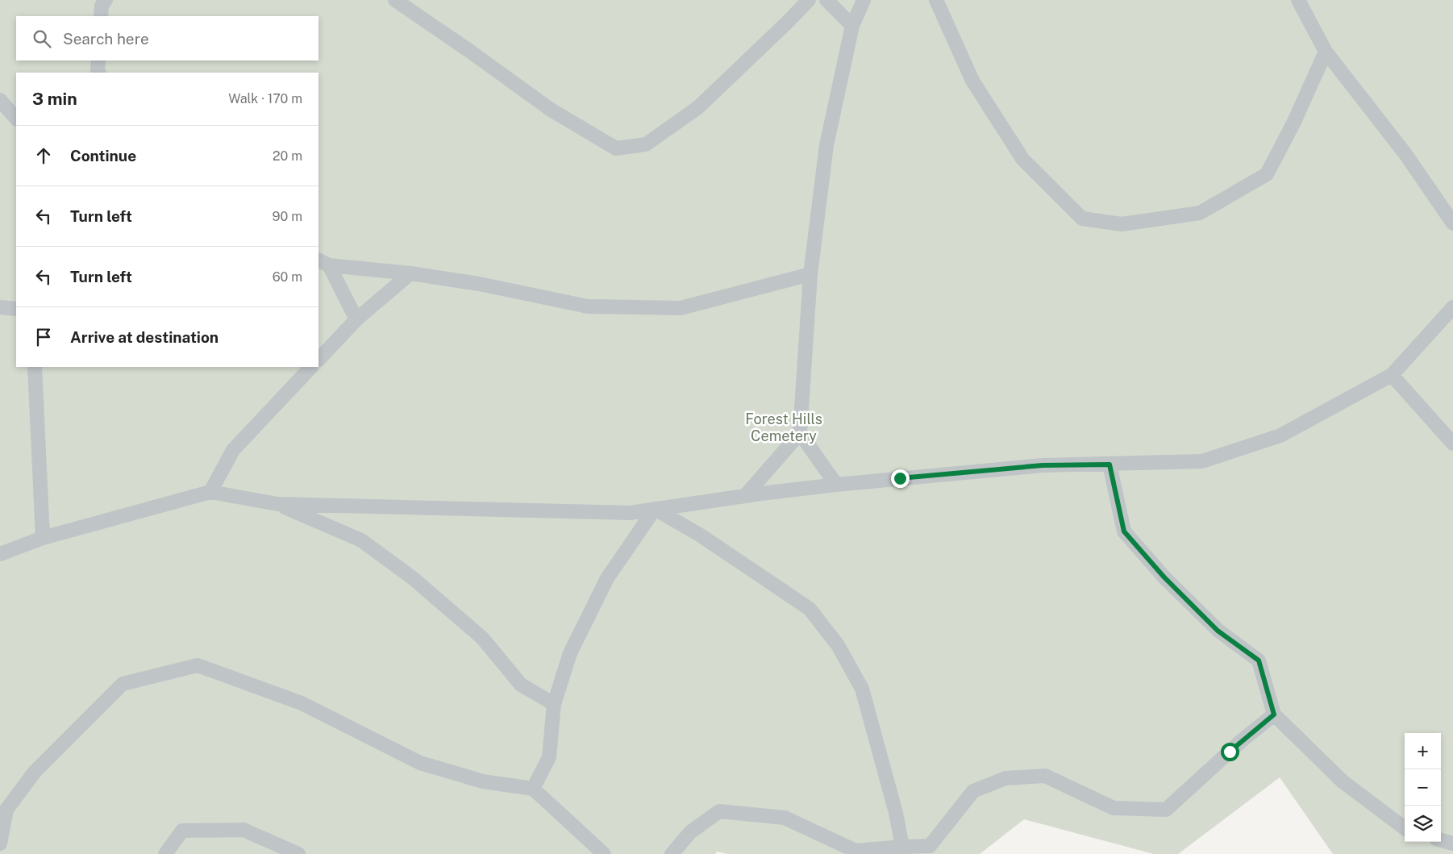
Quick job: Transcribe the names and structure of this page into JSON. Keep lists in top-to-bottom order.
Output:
{
  "parks": ["Forest Hills Cemetery"],
  "page": {
    "search": "Search here",
    "heading": ["3 min", "Walk · 170 m"],
    "list": [
      ["Continue", "20 m"],
      ["Turn left", "90 m"],
      ["Turn left", "60 m"],
      "Arrive at destination"
    ],
    "map_buttons": ["+", "−"]
  }
}
